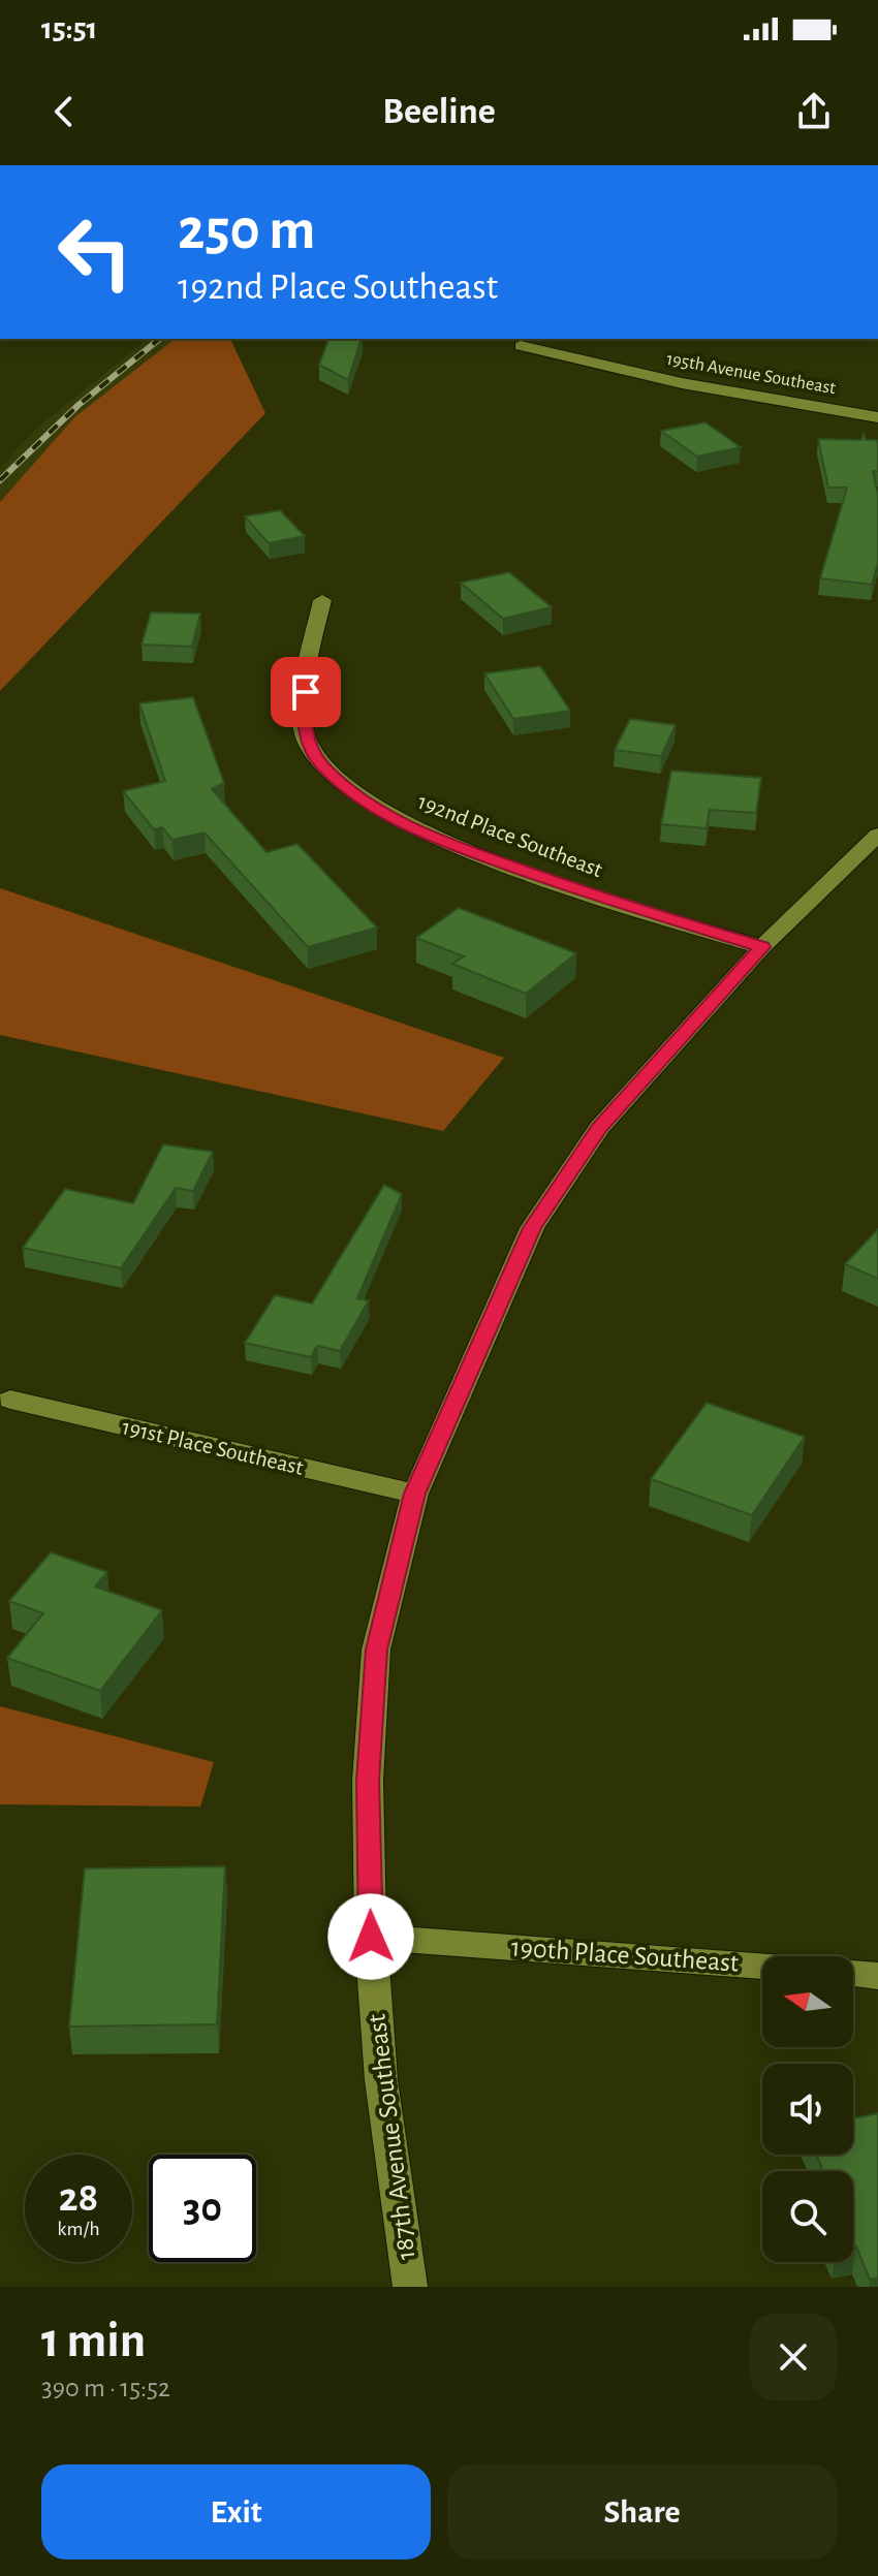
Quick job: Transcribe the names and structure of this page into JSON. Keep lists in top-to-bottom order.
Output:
{
  "streets": {
    "street": [
      "195th Avenue Southeast",
      "192nd Place Southeast",
      "191st Place Southeast",
      "190th Place Southeast",
      "187th Avenue Southeast"
    ]
  },
  "crossings": [
    ["192nd Place Southeast", "187th Avenue Southeast"],
    ["191st Place Southeast", "187th Avenue Southeast"],
    ["190th Place Southeast", "187th Avenue Southeast"]
  ],
  "north": "left",
  "page": {
    "status": "15:51",
    "header": "Beeline",
    "turn": ["250 m", "192nd Place Southeast"],
    "speed": "28 km/h",
    "limit": "30",
    "heading": ["1 min", "390 m · 15:52"],
    "buttons": ["Exit", "Share"]
  }
}
